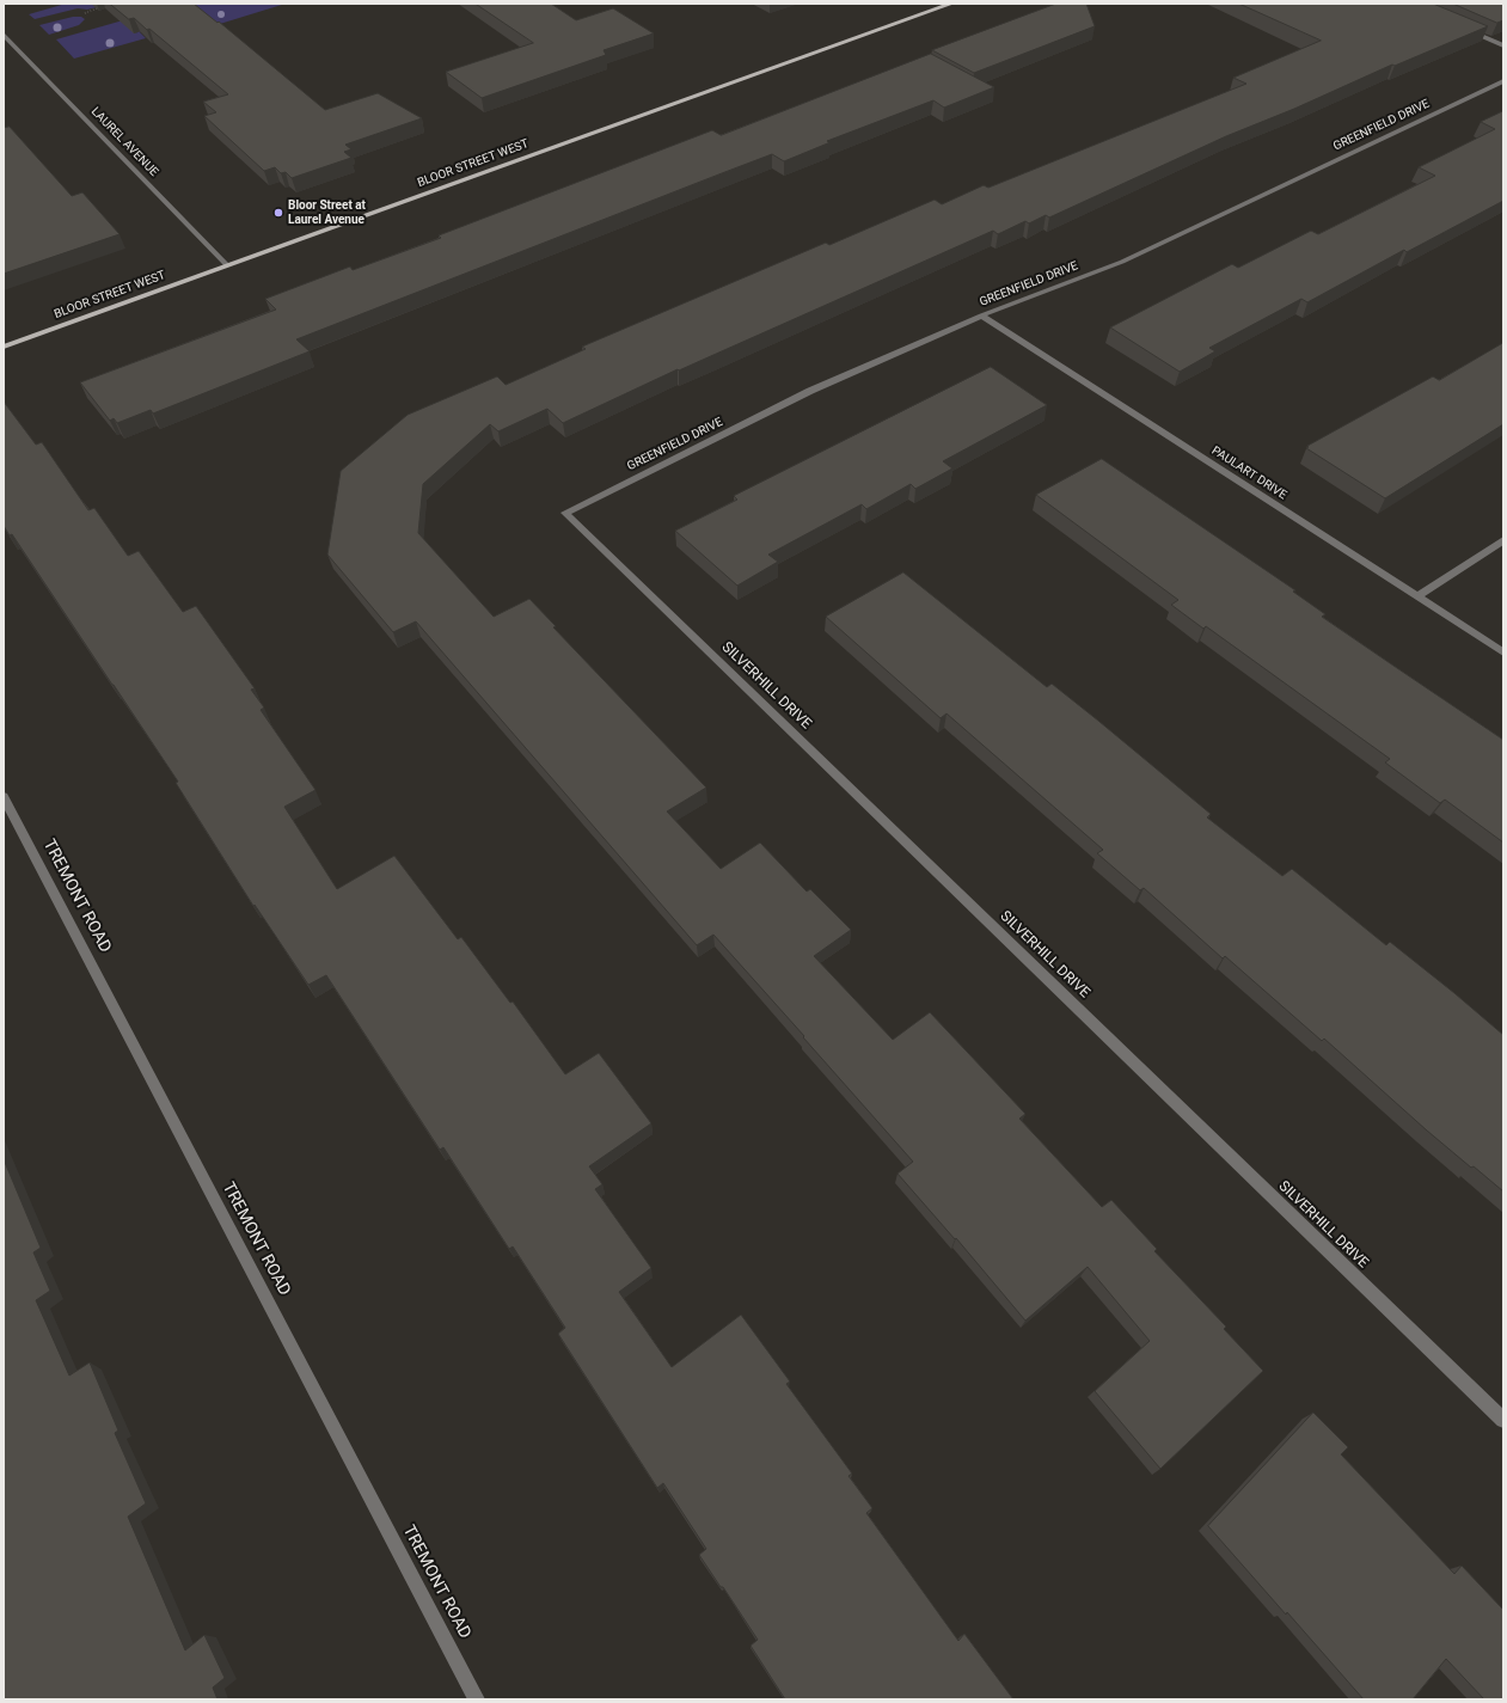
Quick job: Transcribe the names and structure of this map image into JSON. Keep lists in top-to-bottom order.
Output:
{
  "streets": {
    "main road": ["BLOOR STREET WEST"],
    "street": [
      "GREENFIELD DRIVE",
      "LAUREL AVENUE",
      "PAULART DRIVE",
      "SILVERHILL DRIVE",
      "TREMONT ROAD"
    ]
  },
  "crossings": [
    ["GREENFIELD DRIVE", "PAULART DRIVE"],
    ["GREENFIELD DRIVE", "SILVERHILL DRIVE"],
    ["LAUREL AVENUE", "BLOOR STREET WEST"]
  ],
  "places": ["Bloor Street at Laurel Avenue"]
}
